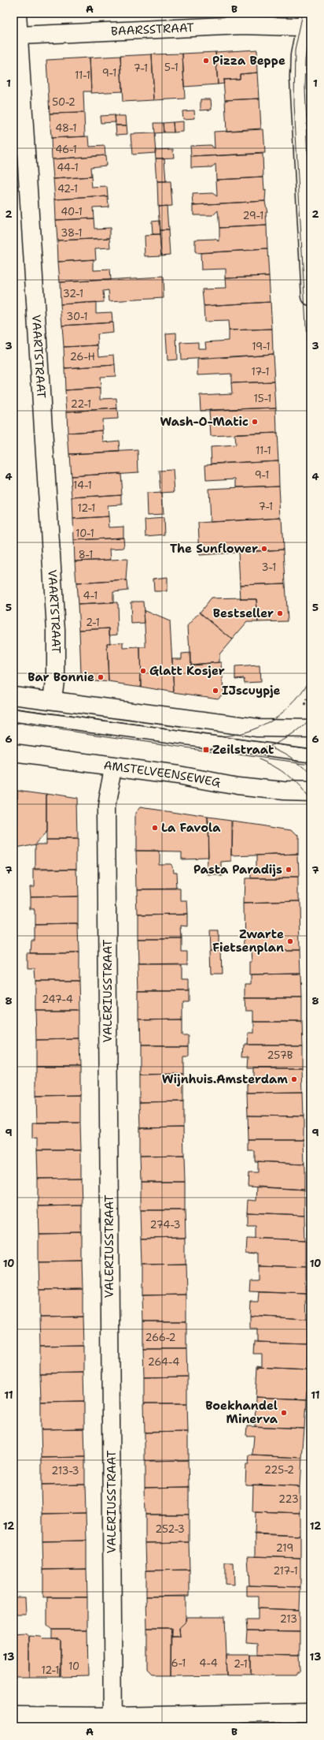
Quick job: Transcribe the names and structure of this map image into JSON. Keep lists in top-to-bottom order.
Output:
{
  "streets": {
    "street": [
      "BAARSSTRAAT",
      "VAARTSTRAAT",
      "AMSTELVEENSEWEG",
      "VALERIUSSTRAAT"
    ]
  },
  "crossings": [
    ["BAARSSTRAAT", "VAARTSTRAAT"],
    ["AMSTELVEENSEWEG", "VALERIUSSTRAAT"]
  ],
  "places": {
    "other": [
      "Pizza Beppe",
      "Wash-O-Matic",
      "The Sunflower",
      "Bestseller",
      "Glatt Kosjer",
      "Bar Bonnie",
      "IJscuypje",
      "La Favola",
      "Pasta Paradijs",
      "Zwarte Fietsenplan",
      "Wijnhuis.Amsterdam",
      "Boekhandel Minerva"
    ],
    "transit": ["Zeilstraat"]
  },
  "house_numbers": [
    "5-1",
    "7-1",
    "9-1",
    "11-1",
    "50-2",
    "48-1",
    "46-1",
    "44-1",
    "42-1",
    "40-1",
    "29-1",
    "38-1",
    "32-1",
    "30-1",
    "19-1",
    "26-H",
    "17-1",
    "15-1",
    "22-1",
    "11-1",
    "9-1",
    "14-1",
    "7-1",
    "12-1",
    "10-1",
    "8-1",
    "3-1",
    "4-1",
    "2-1",
    "247-4",
    "257B",
    "274-3",
    "266-2",
    "264-4",
    "225-2",
    "213-3",
    "223",
    "252-3",
    "219",
    "217-1",
    "213",
    "6-1",
    "4-4",
    "2-1",
    "10",
    "12-1"
  ],
  "grid": {
    "columns": ["A", "B"],
    "rows": [
      "1",
      "2",
      "3",
      "4",
      "5",
      "6",
      "7",
      "8",
      "9",
      "10",
      "11",
      "12",
      "13"
    ]
  }
}
